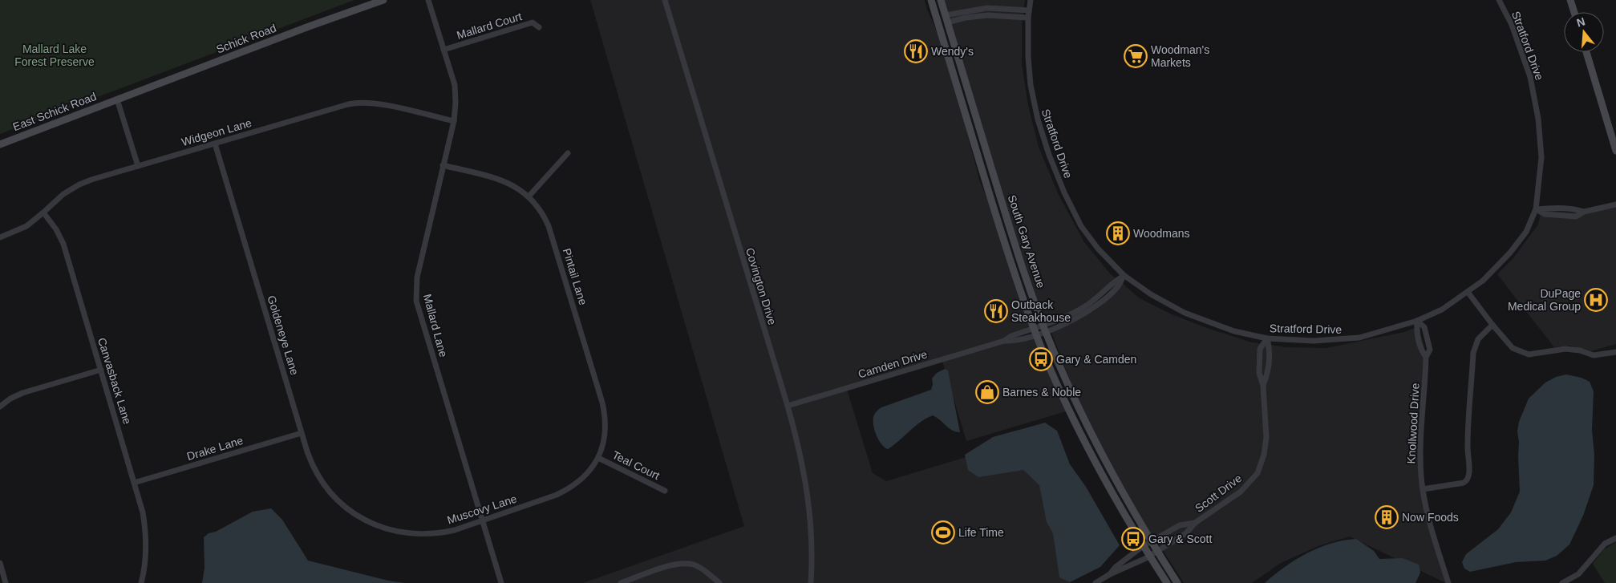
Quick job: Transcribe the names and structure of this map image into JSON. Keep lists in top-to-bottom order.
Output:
{
  "streets": {
    "main road": ["Schick Road", "East Schick Road", "South Gary Avenue"],
    "street": [
      "Mallard Court",
      "Stratford Drive",
      "Widgeon Lane",
      "Pintail Lane",
      "Covington Drive",
      "Mallard Lane",
      "Goldeneye Lane",
      "Camden Drive",
      "Canvasback Lane",
      "Knollwood Drive",
      "Drake Lane",
      "Teal Court",
      "Scott Drive",
      "Muscovy Lane"
    ]
  },
  "crossings": [
    ["Mallard Court", "Mallard Lane"],
    ["Schick Road", "East Schick Road"],
    ["Stratford Drive", "Camden Drive"],
    ["Stratford Drive", "Knollwood Drive"],
    ["Stratford Drive", "Scott Drive"],
    ["Widgeon Lane", "Mallard Lane"],
    ["Widgeon Lane", "Goldeneye Lane"],
    ["Widgeon Lane", "Canvasback Lane"],
    ["South Gary Avenue", "Camden Drive"],
    ["South Gary Avenue", "Scott Drive"],
    ["Pintail Lane", "Mallard Lane"],
    ["Pintail Lane", "Teal Court"],
    ["Pintail Lane", "Muscovy Lane"],
    ["Covington Drive", "Camden Drive"],
    ["Mallard Lane", "Muscovy Lane"],
    ["Goldeneye Lane", "Drake Lane"],
    ["Goldeneye Lane", "Muscovy Lane"],
    ["Canvasback Lane", "Drake Lane"],
    ["Teal Court", "Muscovy Lane"]
  ],
  "parks": ["Mallard Lake Forest Preserve"],
  "places": {
    "restaurant": ["Wendy's", "Outback Steakhouse"],
    "supermarket": ["Woodman's Markets"],
    "building": ["Woodmans", "Now Foods"],
    "hospital": ["DuPage Medical Group"],
    "bus stop": ["Gary & Camden", "Gary & Scott"],
    "shop": ["Barnes & Noble"],
    "sports": ["Life Time"]
  },
  "north": "top"
}
